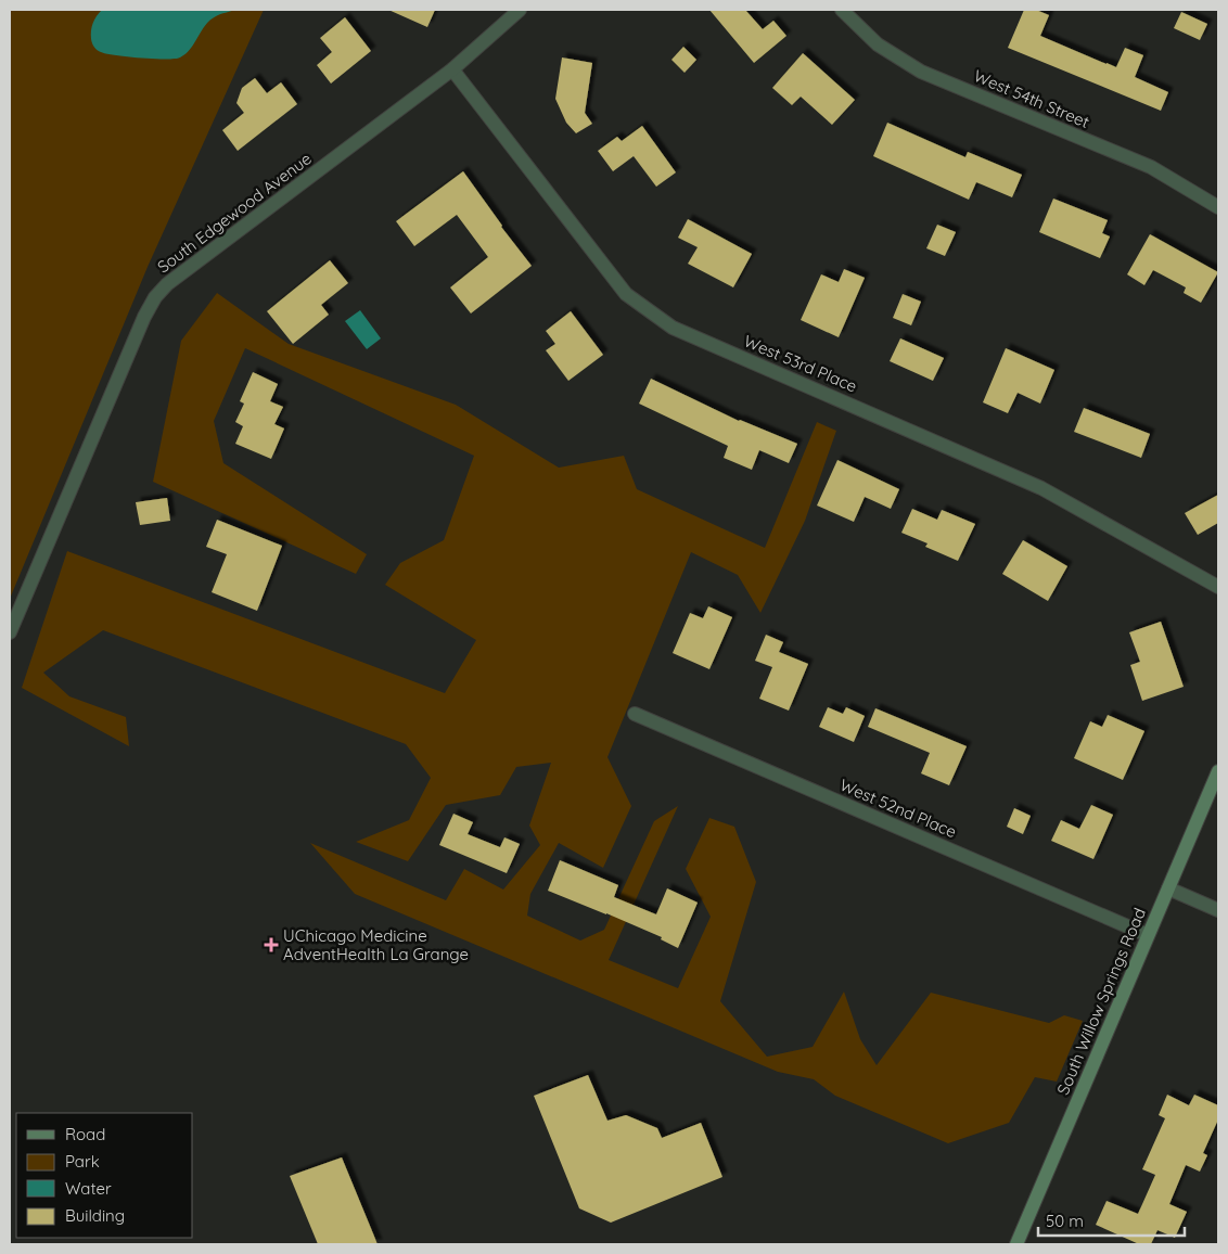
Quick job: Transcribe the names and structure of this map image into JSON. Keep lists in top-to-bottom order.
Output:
{
  "streets": {
    "street": [
      "West 54th Street",
      "South Edgewood Avenue",
      "West 53rd Place",
      "West 52nd Place",
      "South Willow Springs Road"
    ]
  },
  "crossings": [
    ["South Edgewood Avenue", "West 53rd Place"],
    ["West 52nd Place", "South Willow Springs Road"]
  ],
  "places": {
    "health": ["UChicago Medicine AdventHealth La Grange"]
  },
  "legend": [
    "Road",
    "Park",
    "Water",
    "Building"
  ],
  "scale_bar": "50 m"
}
